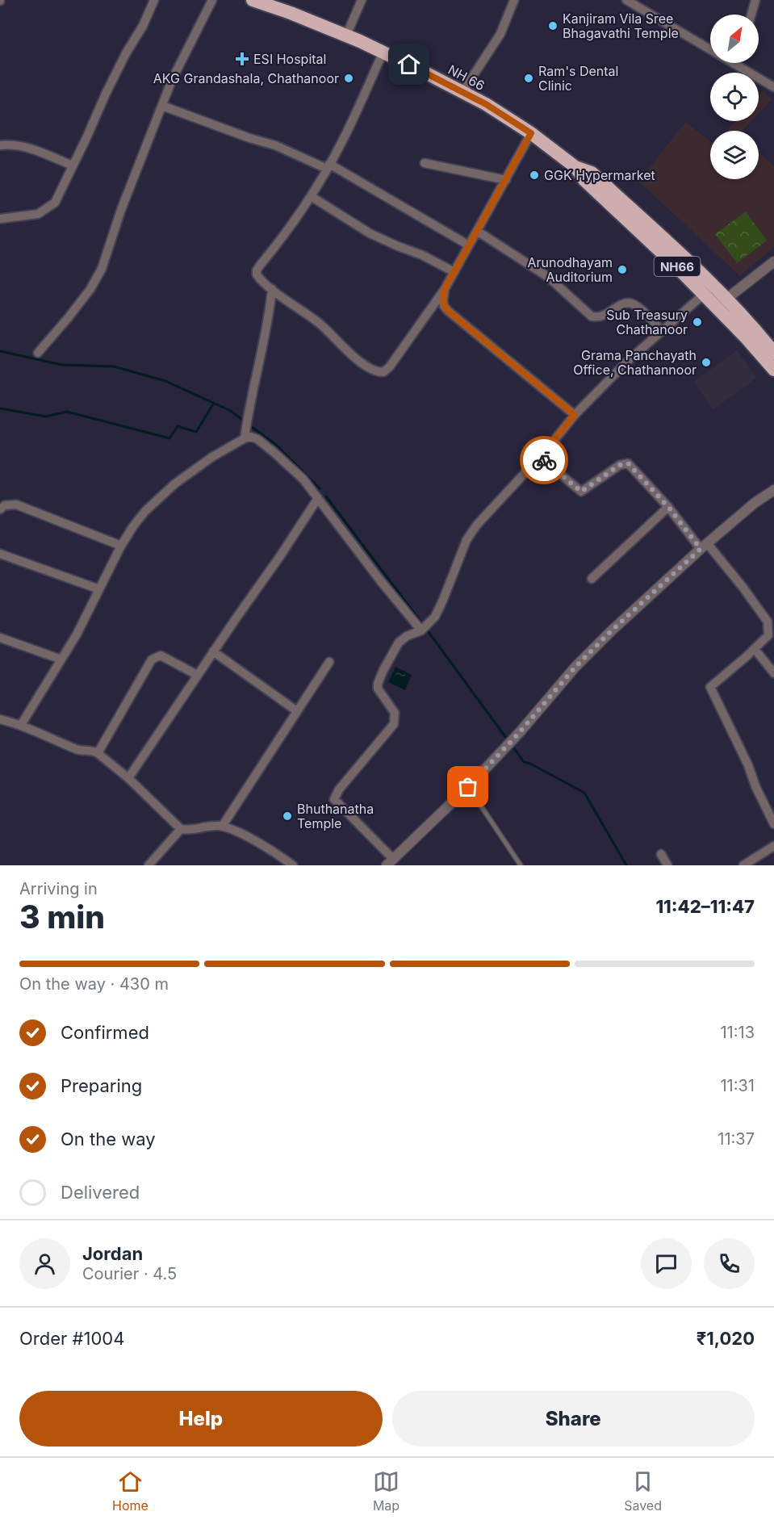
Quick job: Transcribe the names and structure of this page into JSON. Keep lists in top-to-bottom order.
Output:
{
  "streets": {
    "highway": ["NH 66", "NH66"]
  },
  "places": {
    "other": [
      "Kanjiram Vila Sree Bhagavathi Temple",
      "AKG Grandashala, Chathanoor",
      "Ram's Dental Clinic",
      "GGK Hypermarket",
      "Arunodhayam Auditorium",
      "Sub Treasury Chathanoor",
      "Grama Panchayath Office, Chathannoor",
      "Bhuthanatha Temple"
    ],
    "health": ["ESI Hospital"]
  },
  "north": "top right",
  "page": {
    "heading": ["3 min", "Arriving in", "11:42–11:47"],
    "panel": [
      "Jordan",
      "Courier · 4.5",
      "Order #1004",
      "₹1,020"
    ],
    "bar": "On the way · 430 m",
    "list": [
      ["Confirmed", "11:13"],
      ["Preparing", "11:31"],
      ["On the way", "11:37"],
      "Delivered"
    ],
    "buttons": ["Help", "Share"],
    "tabs": ["Home", "Map", "Saved"]
  }
}
